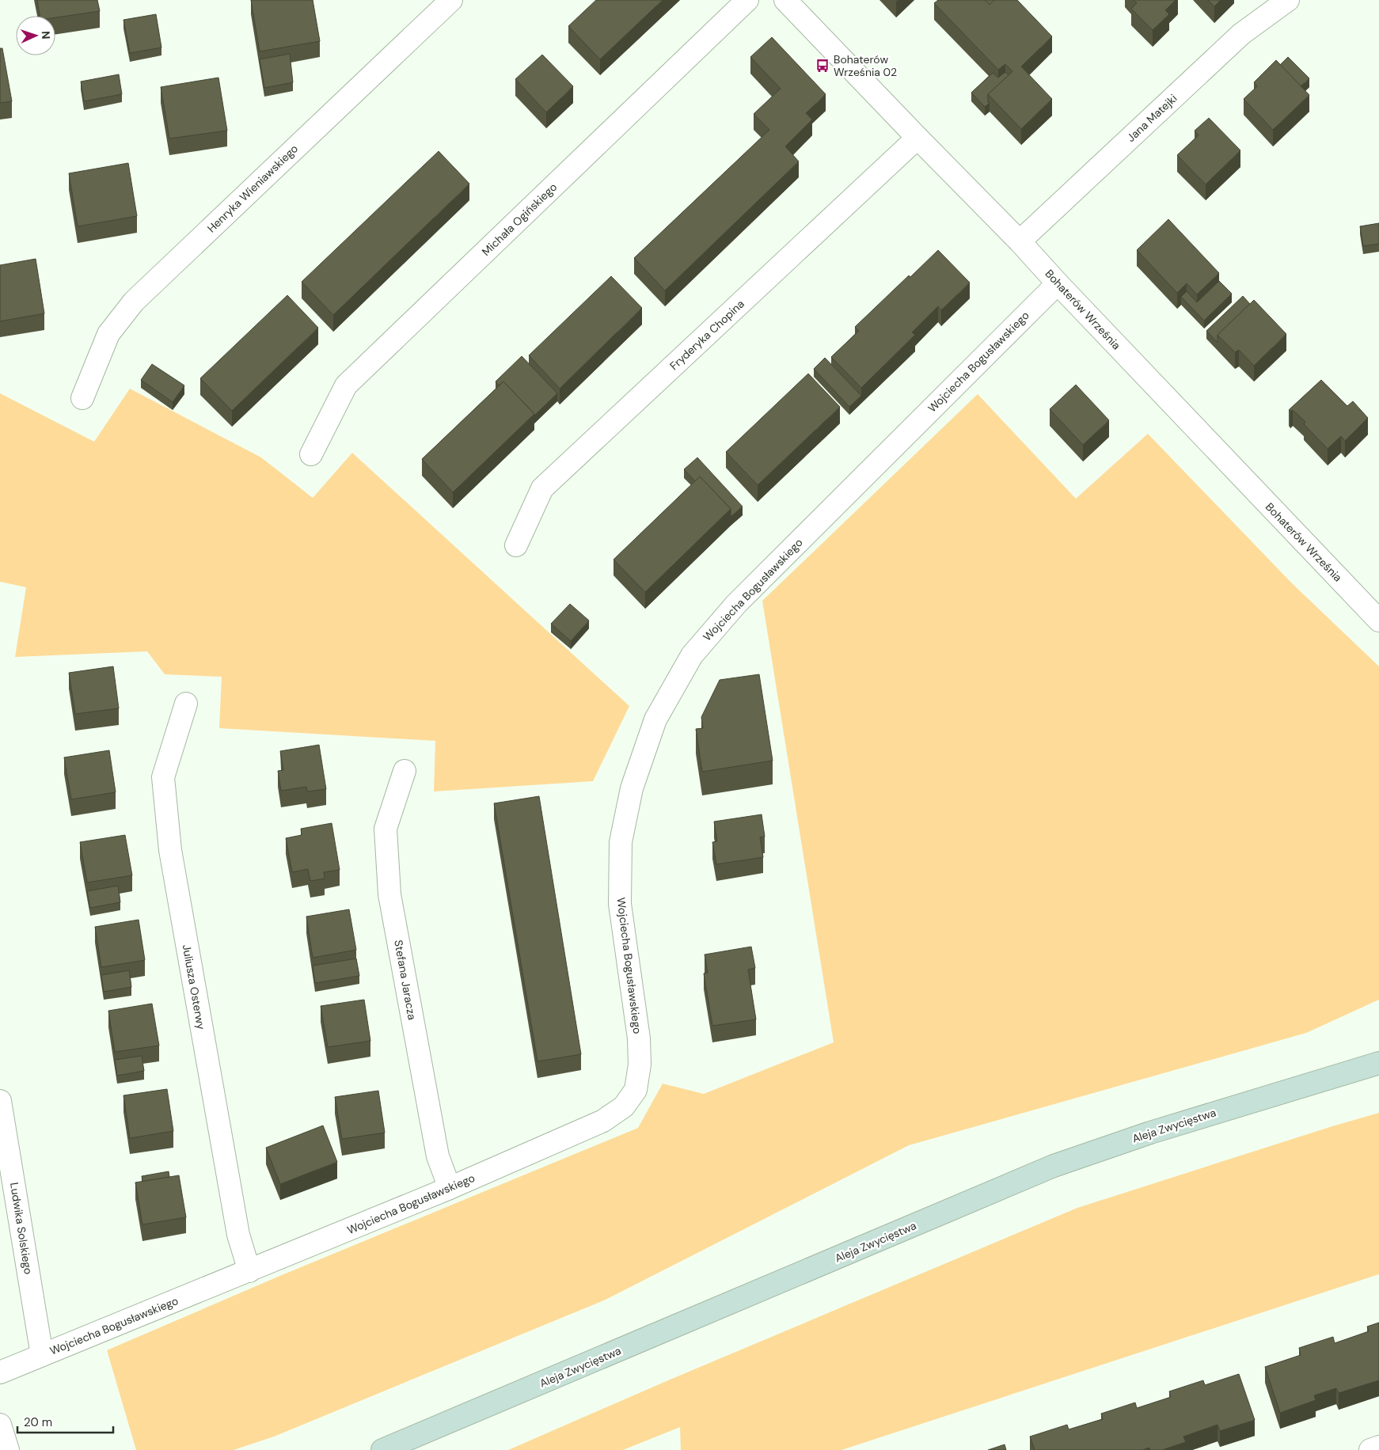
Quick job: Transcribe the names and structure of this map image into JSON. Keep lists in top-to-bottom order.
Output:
{
  "streets": {
    "main road": ["Aleja Zwycięstwa"],
    "street": [
      "Jana Matejki",
      "Henryka Wieniawskiego",
      "Michała Ogińskiego",
      "Bohaterów Września",
      "Fryderyka Chopina",
      "Wojciecha Bogusławskiego",
      "Stefana Jaracza",
      "Juliusza Osterwy",
      "Ludwika Solskiego"
    ]
  },
  "crossings": [
    ["Jana Matejki", "Bohaterów Września"],
    ["Bohaterów Września", "Fryderyka Chopina"],
    ["Bohaterów Września", "Wojciecha Bogusławskiego"],
    ["Wojciecha Bogusławskiego", "Stefana Jaracza"],
    ["Wojciecha Bogusławskiego", "Juliusza Osterwy"],
    ["Wojciecha Bogusławskiego", "Ludwika Solskiego"]
  ],
  "places": {
    "bus stop": ["Bohaterów Września 02"]
  },
  "scale_bar": "20 m",
  "north": "right"
}
